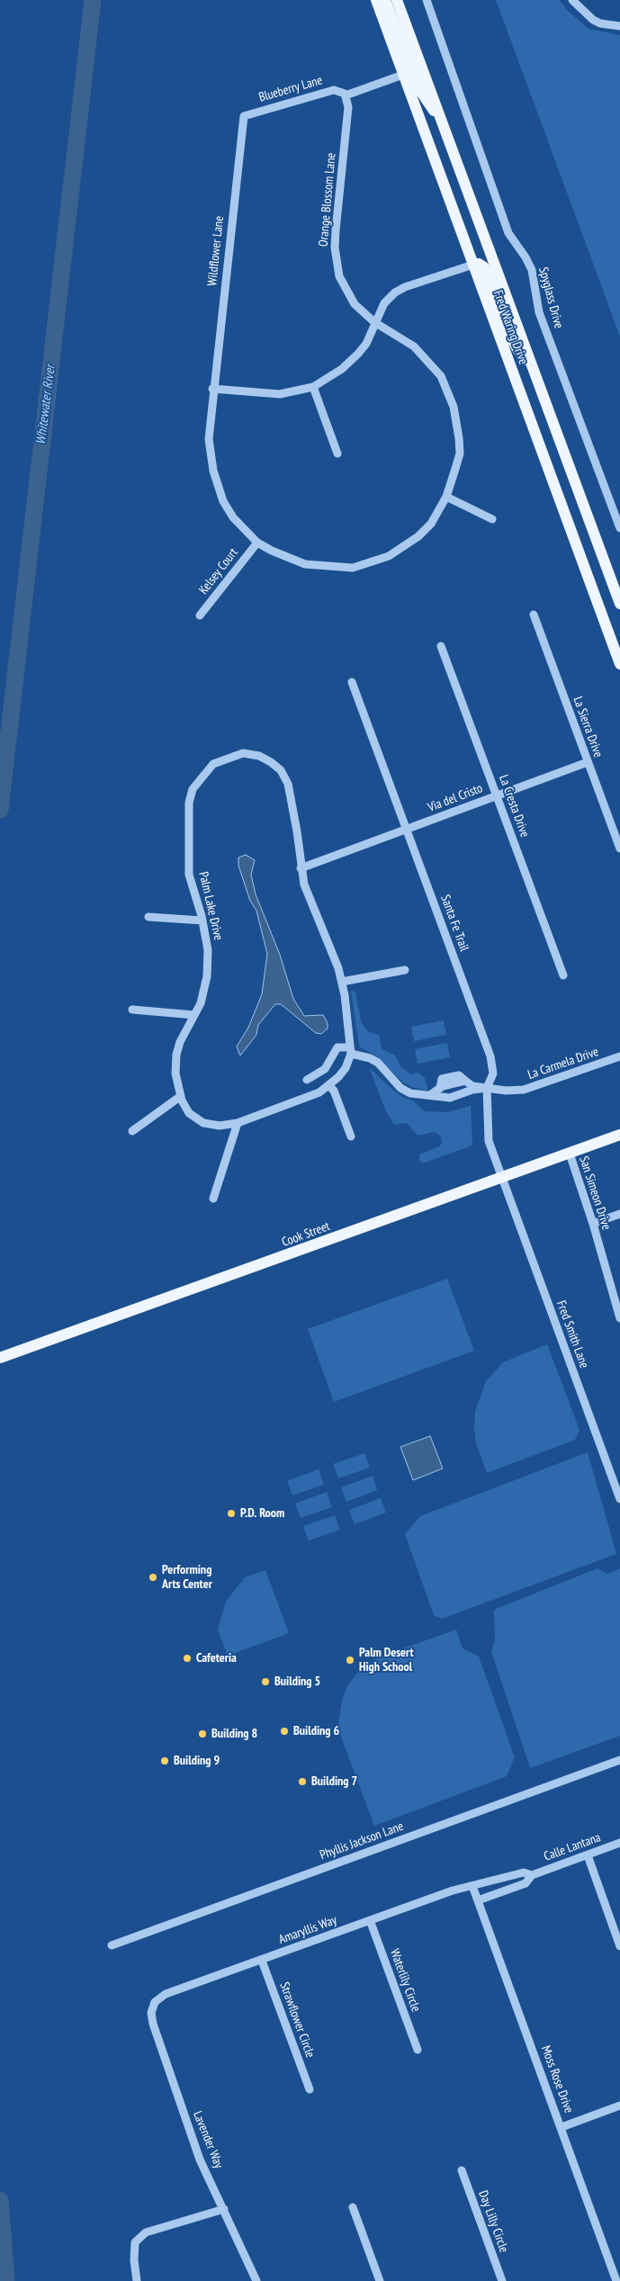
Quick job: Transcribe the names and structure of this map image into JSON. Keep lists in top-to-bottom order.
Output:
{
  "streets": {
    "main road": ["Fred Waring Drive", "Cook Street"],
    "street": [
      "Blueberry Lane",
      "Orange Blossom Lane",
      "Wildflower Lane",
      "Spyglass Drive",
      "Kelsey Court",
      "La Sierra Drive",
      "Via del Cristo",
      "La Cresta Drive",
      "Palm Lake Drive",
      "Santa Fe Trail",
      "La Carmela Drive",
      "San Simeon Drive",
      "Fred Smith Lane",
      "Phyllis Jackson Lane",
      "Calle Lantana",
      "Amaryllis Way",
      "Waterlily Circle",
      "Strawflower Circle",
      "Moss Rose Drive",
      "Lavender Way",
      "Day Lilly Circle"
    ]
  },
  "crossings": [
    ["Blueberry Lane", "Orange Blossom Lane"],
    ["Blueberry Lane", "Wildflower Lane"],
    ["Orange Blossom Lane", "Wildflower Lane"],
    ["Wildflower Lane", "Kelsey Court"],
    ["La Sierra Drive", "Via del Cristo"],
    ["Via del Cristo", "La Cresta Drive"],
    ["Via del Cristo", "Palm Lake Drive"],
    ["Via del Cristo", "Santa Fe Trail"],
    ["Palm Lake Drive", "La Carmela Drive"],
    ["Santa Fe Trail", "La Carmela Drive"],
    ["Santa Fe Trail", "Cook Street"],
    ["Santa Fe Trail", "Fred Smith Lane"],
    ["San Simeon Drive", "Cook Street"],
    ["Cook Street", "Fred Smith Lane"],
    ["Calle Lantana", "Amaryllis Way"],
    ["Calle Lantana", "Moss Rose Drive"],
    ["Amaryllis Way", "Waterlily Circle"],
    ["Amaryllis Way", "Strawflower Circle"],
    ["Amaryllis Way", "Moss Rose Drive"],
    ["Amaryllis Way", "Lavender Way"]
  ],
  "water": ["Whitewater River"],
  "places": [
    "P.D. Room",
    "Performing Arts Center",
    "Cafeteria",
    "Palm Desert High School",
    "Building 5",
    "Building 6",
    "Building 8",
    "Building 9",
    "Building 7"
  ]
}
